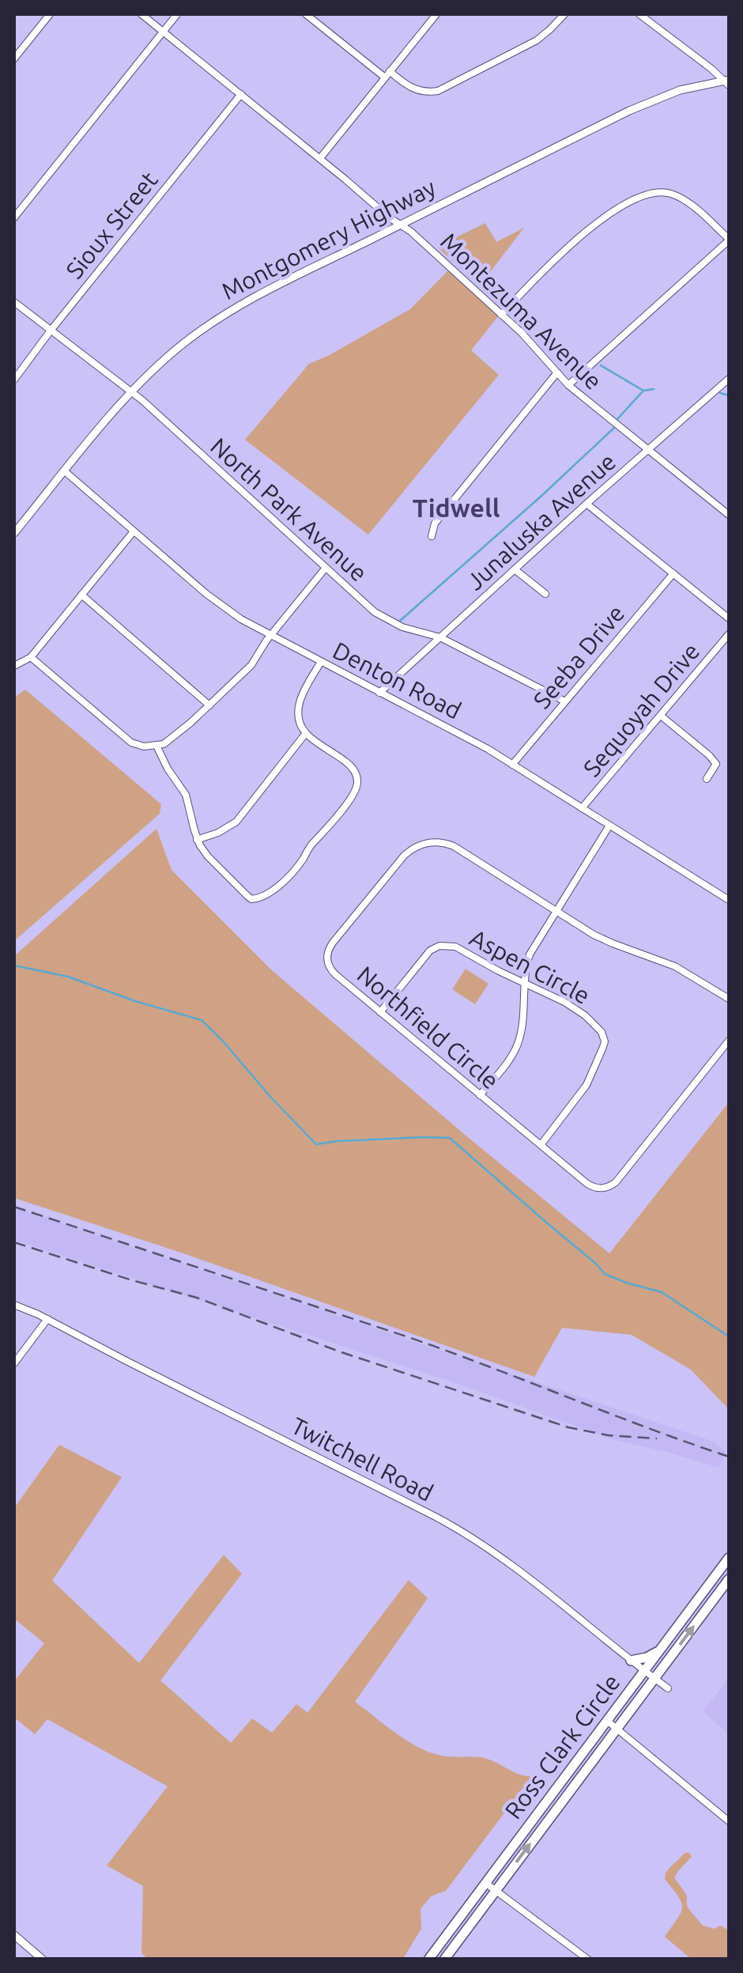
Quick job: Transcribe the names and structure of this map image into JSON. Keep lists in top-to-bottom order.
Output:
{
  "streets": {
    "highway": ["Ross Clark Circle"],
    "main road": ["Montgomery Highway"],
    "street": [
      "Sioux Street",
      "Montezuma Avenue",
      "North Park Avenue",
      "Junaluska Avenue",
      "Seeba Drive",
      "Denton Road",
      "Sequoyah Drive",
      "Aspen Circle",
      "Northfield Circle",
      "Twitchell Road"
    ]
  },
  "crossings": [
    ["Sioux Street", "Montezuma Avenue"],
    ["Sioux Street", "North Park Avenue"],
    ["Montgomery Highway", "Montezuma Avenue"],
    ["Montgomery Highway", "North Park Avenue"],
    ["Montgomery Highway", "Denton Road"],
    ["Montezuma Avenue", "Junaluska Avenue"],
    ["North Park Avenue", "Junaluska Avenue"],
    ["North Park Avenue", "Seeba Drive"],
    ["Junaluska Avenue", "Denton Road"],
    ["Seeba Drive", "Denton Road"],
    ["Denton Road", "Sequoyah Drive"],
    ["Aspen Circle", "Northfield Circle"],
    ["Twitchell Road", "Ross Clark Circle"]
  ],
  "districts": ["Tidwell"]
}
